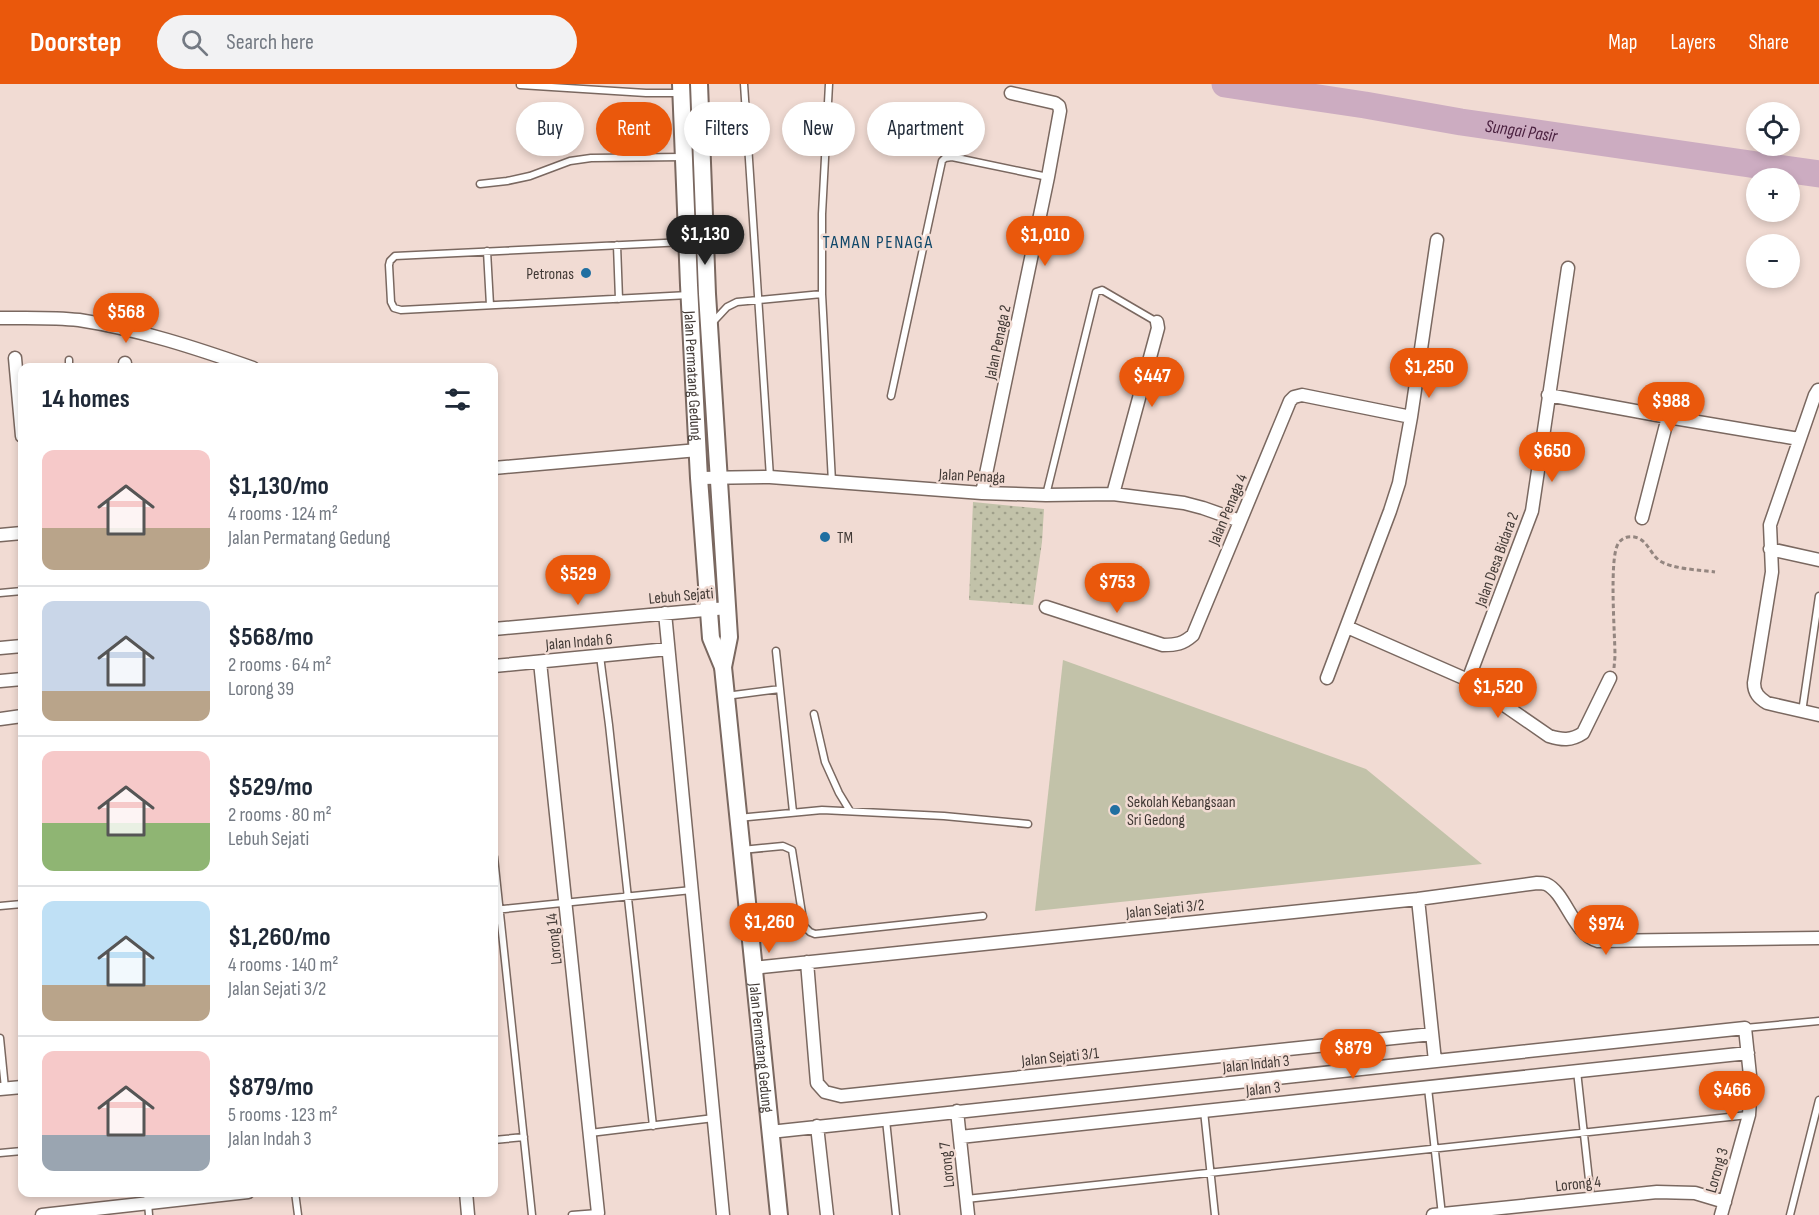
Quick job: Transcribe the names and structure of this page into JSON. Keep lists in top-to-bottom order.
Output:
{
  "streets": {
    "main road": ["Jalan Permatang Gedung"],
    "street": [
      "Jalan Penaga 2",
      "Jalan Penaga",
      "Jalan Penaga 4",
      "Jalan Desa Bidara 2",
      "Lebuh Sejati",
      "Jalan Indah 6",
      "Jalan Sejati 3/2",
      "Lorong 14",
      "Jalan Sejati 3/1",
      "Jalan Indah 3",
      "Jalan 3",
      "Lorong 7",
      "Lorong 3",
      "Lorong 4"
    ]
  },
  "crossings": [
    ["Jalan Penaga 2", "Jalan Penaga"],
    ["Jalan Permatang Gedung", "Jalan Penaga"],
    ["Jalan Permatang Gedung", "Lebuh Sejati"],
    ["Jalan Permatang Gedung", "Jalan Sejati 3/2"],
    ["Jalan Permatang Gedung", "Jalan Indah 3"],
    ["Jalan Penaga", "Jalan Penaga 4"],
    ["Jalan Indah 6", "Lorong 14"],
    ["Jalan Sejati 3/2", "Jalan Sejati 3/1"],
    ["Jalan Indah 3", "Lorong 7"],
    ["Jalan Indah 3", "Lorong 3"],
    ["Jalan 3", "Lorong 7"],
    ["Jalan 3", "Lorong 3"],
    ["Lorong 3", "Lorong 4"]
  ],
  "districts": ["TAMAN PENAGA"],
  "water": ["Sungai Pasir"],
  "places": ["Petronas", "TM", "Sekolah Kebangsaan Sri Gedong"],
  "page": {
    "header": "Doorstep",
    "search": "Search here",
    "nav": ["Map", "Layers", "Share"],
    "map_buttons": ["+", "−"],
    "chip": [
      "Buy",
      "Rent",
      "Filters",
      "New",
      "Apartment"
    ],
    "price": [
      "$1,130",
      "$1,010",
      "$568",
      "$1,250",
      "$447",
      "$988",
      "$650",
      "$529",
      "$753",
      "$1,520",
      "$1,260",
      "$974",
      "$879",
      "$466"
    ],
    "heading": "14 homes",
    "list": [
      {
        "name": "$1,130/mo",
        "note": "4 rooms · 124 m² · Jalan Permatang Gedung"
      },
      {
        "name": "$568/mo",
        "note": "2 rooms · 64 m² · Lorong 39"
      },
      {
        "name": "$529/mo",
        "note": "2 rooms · 80 m² · Lebuh Sejati"
      },
      {
        "name": "$1,260/mo",
        "note": "4 rooms · 140 m² · Jalan Sejati 3/2"
      },
      {
        "name": "$879/mo",
        "note": "5 rooms · 123 m² · Jalan Indah 3"
      }
    ]
  }
}
